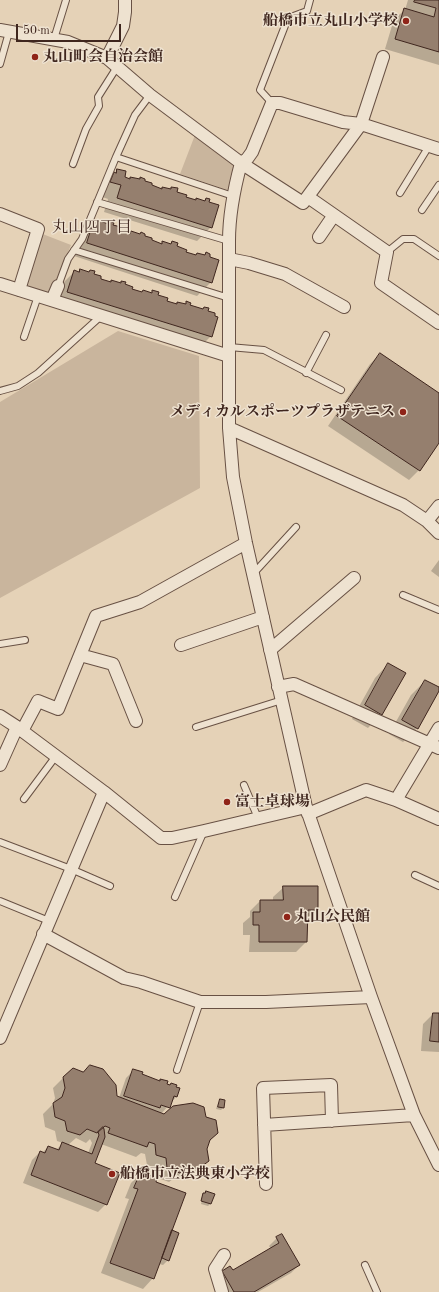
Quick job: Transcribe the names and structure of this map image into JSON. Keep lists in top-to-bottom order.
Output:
{
  "districts": ["丸山四丁目"],
  "places": [
    "船橋市立丸山小学校",
    "丸山町会自治会館",
    "メディカルスポーツプラザテニス",
    "富士卓球場",
    "丸山公民館",
    "船橋市立法典東小学校"
  ],
  "scale_bar": "50 m"
}
